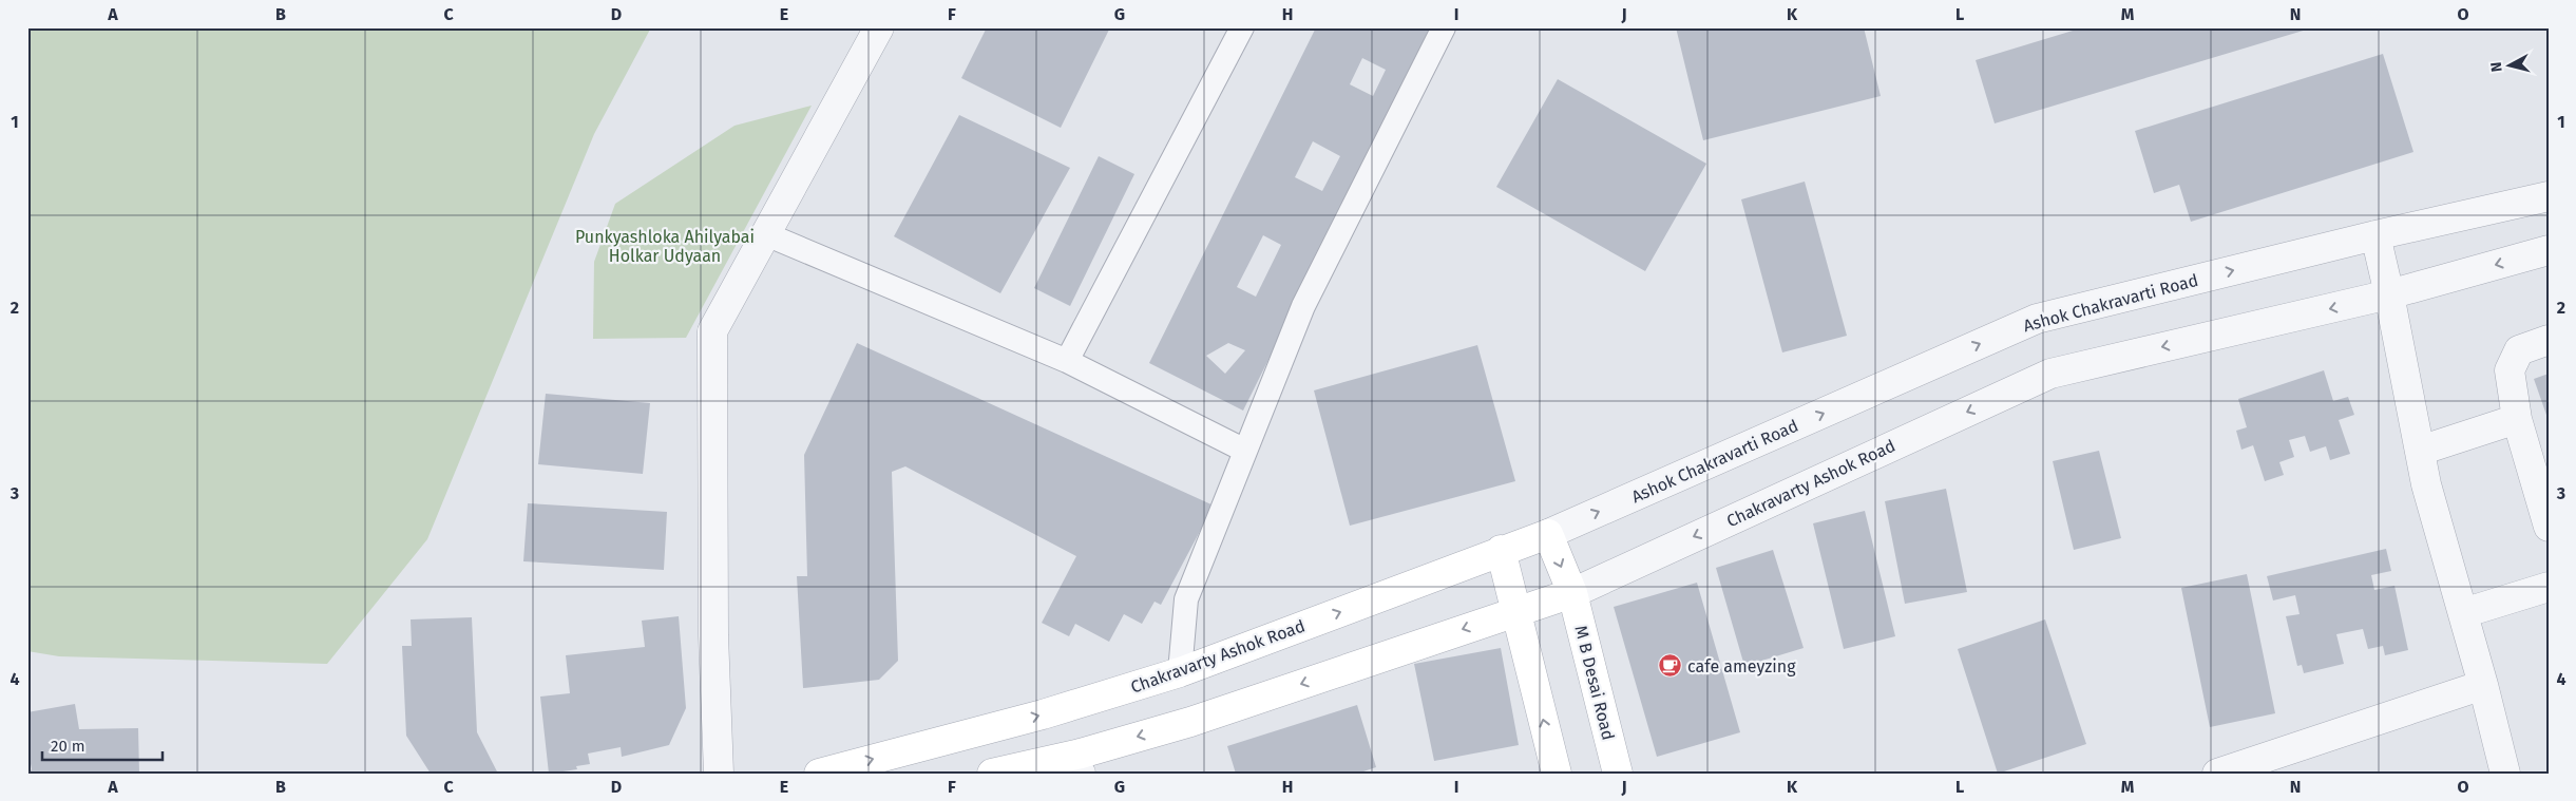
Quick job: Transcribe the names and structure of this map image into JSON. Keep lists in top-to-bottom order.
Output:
{
  "streets": {
    "main road": ["Chakravarty Ashok Road", "M B Desai Road"],
    "street": ["Ashok Chakravarti Road"]
  },
  "crossings": [
    ["Ashok Chakravarti Road", "Chakravarty Ashok Road"],
    ["Chakravarty Ashok Road", "M B Desai Road"]
  ],
  "one_way": ["Ashok Chakravarti Road"],
  "parks": ["Punkyashloka Ahilyabai Holkar Udyaan"],
  "places": {
    "cafe": ["cafe ameyzing"]
  },
  "scale_bar": "20 m",
  "north": "left",
  "grid": {
    "columns": [
      "A",
      "B",
      "C",
      "D",
      "E",
      "F",
      "G",
      "H",
      "I",
      "J",
      "K",
      "L",
      "M",
      "N",
      "O"
    ],
    "rows": [
      "1",
      "2",
      "3",
      "4"
    ]
  }
}
